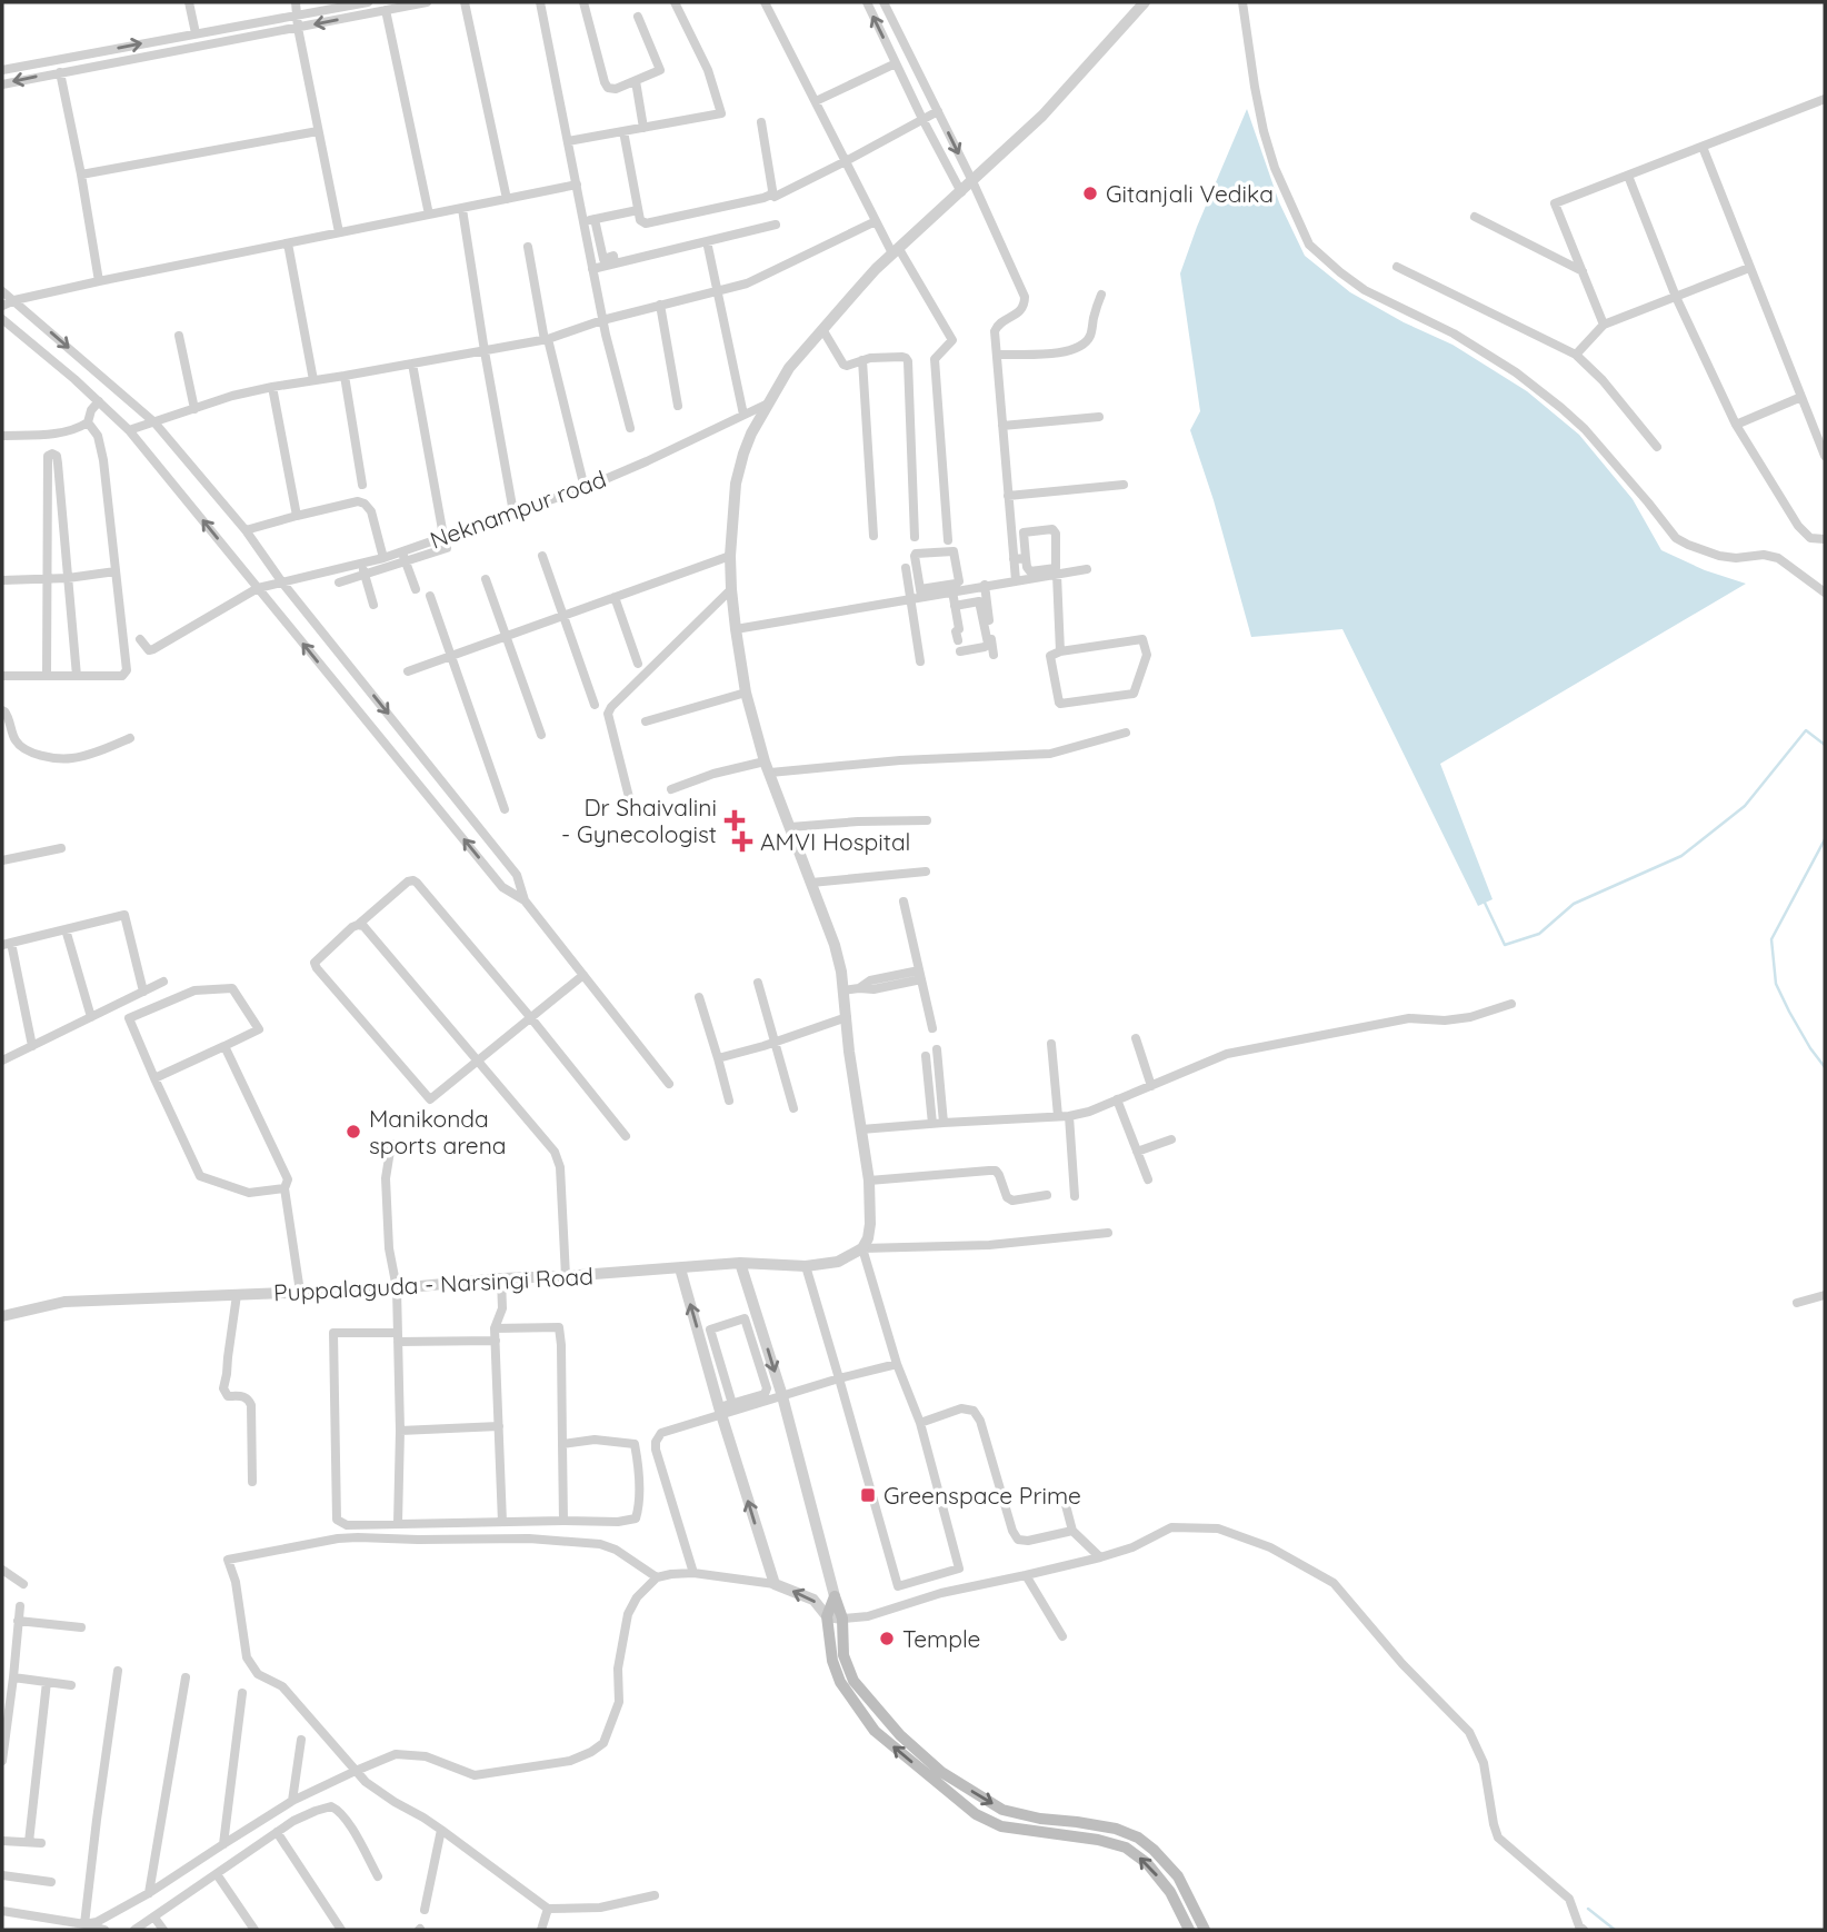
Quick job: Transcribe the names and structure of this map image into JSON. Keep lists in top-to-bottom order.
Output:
{
  "streets": {
    "street": ["Neknampur road", "Puppalaguda - Narsingi Road"]
  },
  "places": {
    "other": ["Gitanjali Vedika", "Manikonda sports arena", "Temple"],
    "health": ["Dr Shaivalini - Gynecologist", "AMVI Hospital"],
    "transit": ["Greenspace Prime"]
  }
}
